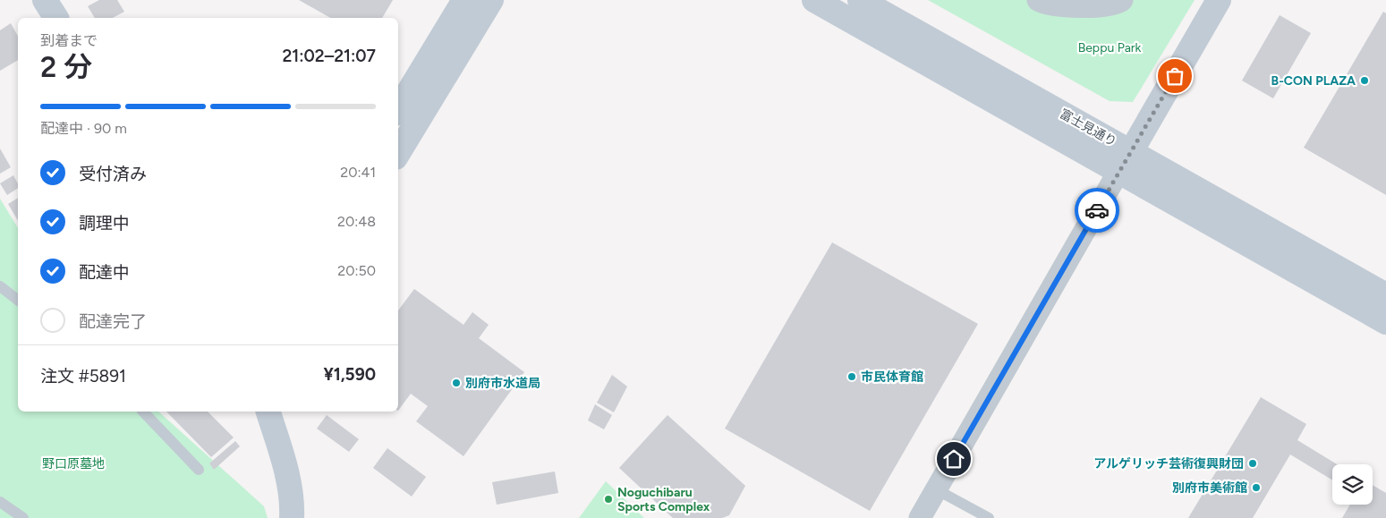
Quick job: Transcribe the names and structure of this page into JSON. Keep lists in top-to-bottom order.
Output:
{
  "streets": {
    "street": ["富士見通り"]
  },
  "parks": ["Beppu Park", "野口原墓地"],
  "places": [
    "B-CON PLAZA",
    "市民体育館",
    "別府市水道局",
    "アルゲリッチ芸術復興財団",
    "別府市美術館",
    "Noguchibaru Sports Complex"
  ],
  "page": {
    "heading": ["2 分", "到着まで", "21:02–21:07"],
    "panel": ["注文 #5891", "¥1,590"],
    "bar": "配達中 · 90 m",
    "list": [
      ["受付済み", "20:41"],
      ["調理中", "20:48"],
      ["配達中", "20:50"],
      "配達完了"
    ]
  }
}
